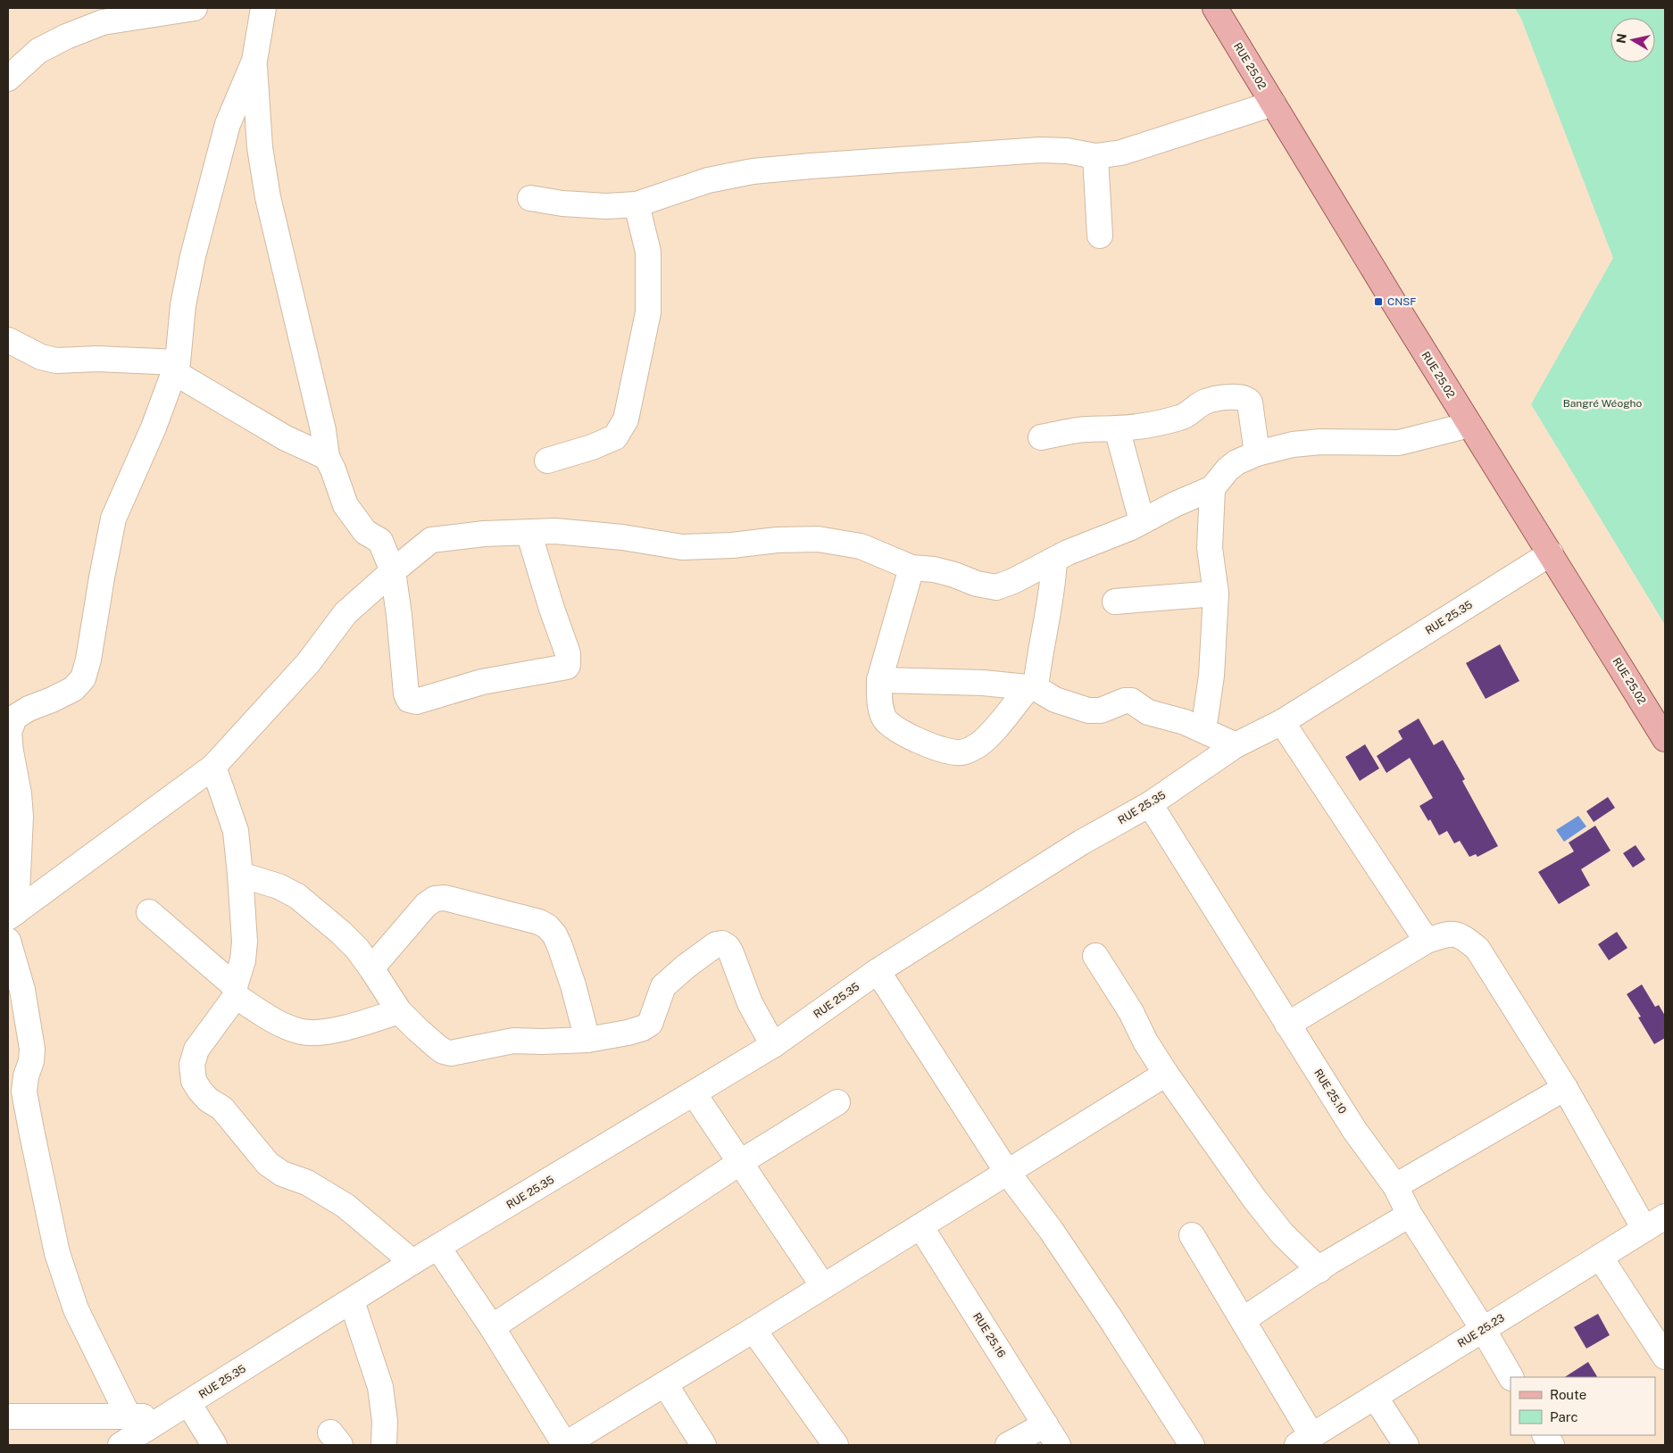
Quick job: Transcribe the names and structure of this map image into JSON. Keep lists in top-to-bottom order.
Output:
{
  "streets": {
    "main road": ["RUE 25.02"],
    "street": [
      "RUE 25.35",
      "RUE 25.10",
      "RUE 25.23",
      "RUE 25.16"
    ]
  },
  "crossings": [
    ["RUE 25.02", "RUE 25.35"],
    ["RUE 25.35", "RUE 25.10"],
    ["RUE 25.10", "RUE 25.23"]
  ],
  "parks": ["Bangré Wéogho"],
  "places": {
    "transit": ["CNSF"]
  },
  "legend": ["Route", "Parc"],
  "north": "left"
}
